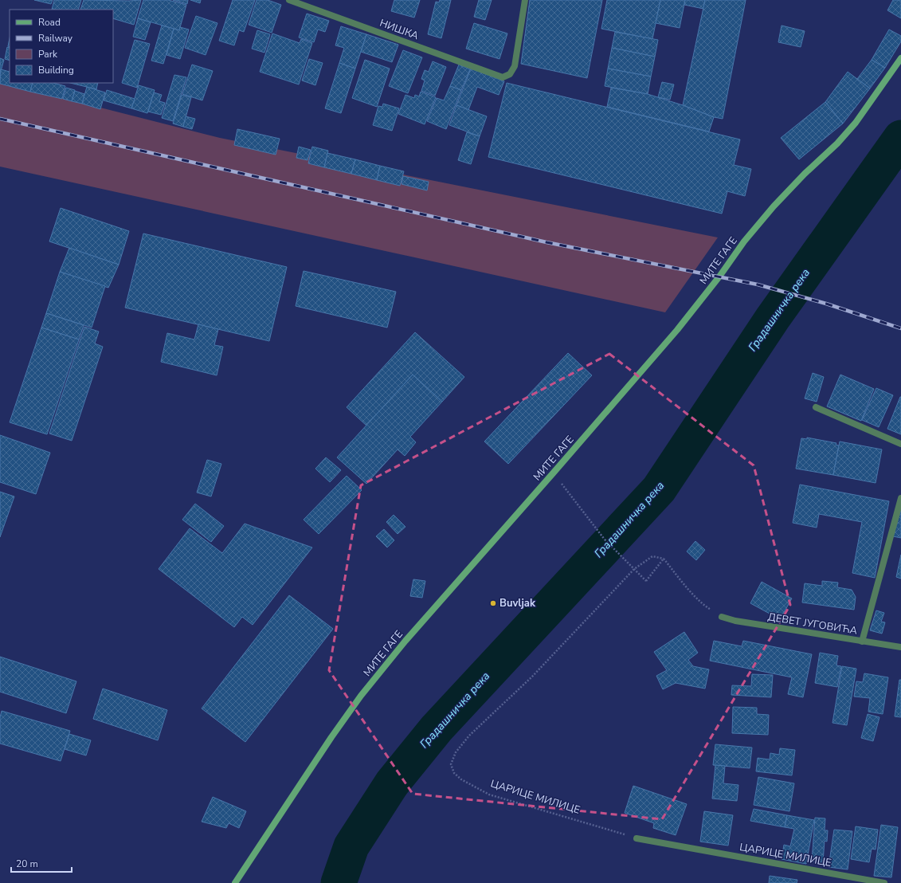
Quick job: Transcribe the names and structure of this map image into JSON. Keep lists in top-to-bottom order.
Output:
{
  "streets": {
    "main road": ["МИТЕ ГАГЕ"],
    "street": ["НИШКА", "ДЕВЕТ ЈУГОВИЋА", "ЦАРИЦЕ МИЛИЦЕ"]
  },
  "water": ["Градашничка река"],
  "places": ["Buvljak"],
  "legend": [
    "Road",
    "Railway",
    "Park",
    "Building"
  ],
  "scale_bar": "20 m"
}
